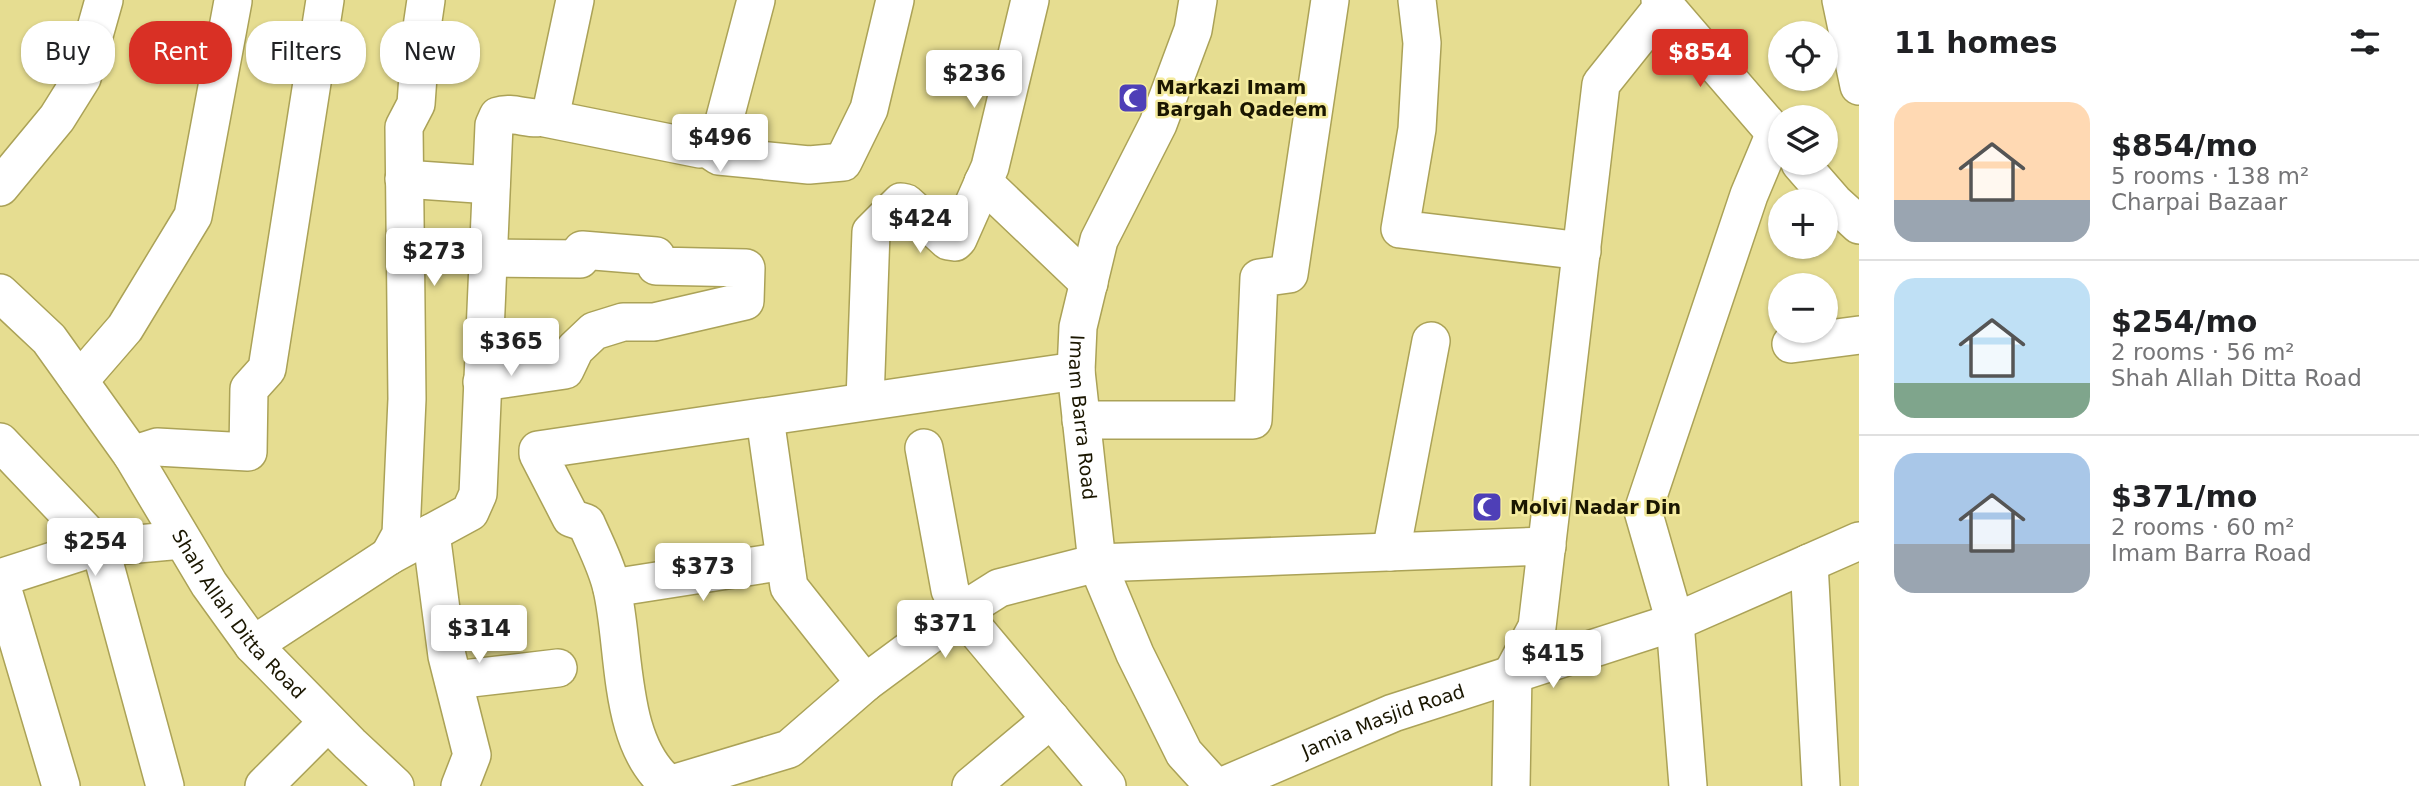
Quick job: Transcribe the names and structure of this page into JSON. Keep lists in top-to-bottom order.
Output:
{
  "streets": {
    "street": ["Imam Barra Road", "Shah Allah Ditta Road", "Jamia Masjid Road"]
  },
  "places": {
    "mosque": ["Markazi Imam Bargah Qadeem", "Molvi Nadar Din"]
  },
  "page": {
    "heading": "11 homes",
    "map_buttons": ["+", "−"],
    "chip": [
      "Buy",
      "Rent",
      "Filters",
      "New"
    ],
    "price": [
      "$854",
      "$236",
      "$496",
      "$424",
      "$273",
      "$365",
      "$254",
      "$373",
      "$371",
      "$314",
      "$415"
    ],
    "list": [
      {
        "name": "$854/mo",
        "note": "5 rooms · 138 m² · Charpai Bazaar"
      },
      {
        "name": "$254/mo",
        "note": "2 rooms · 56 m² · Shah Allah Ditta Road"
      },
      {
        "name": "$371/mo",
        "note": "2 rooms · 60 m² · Imam Barra Road"
      }
    ]
  }
}
